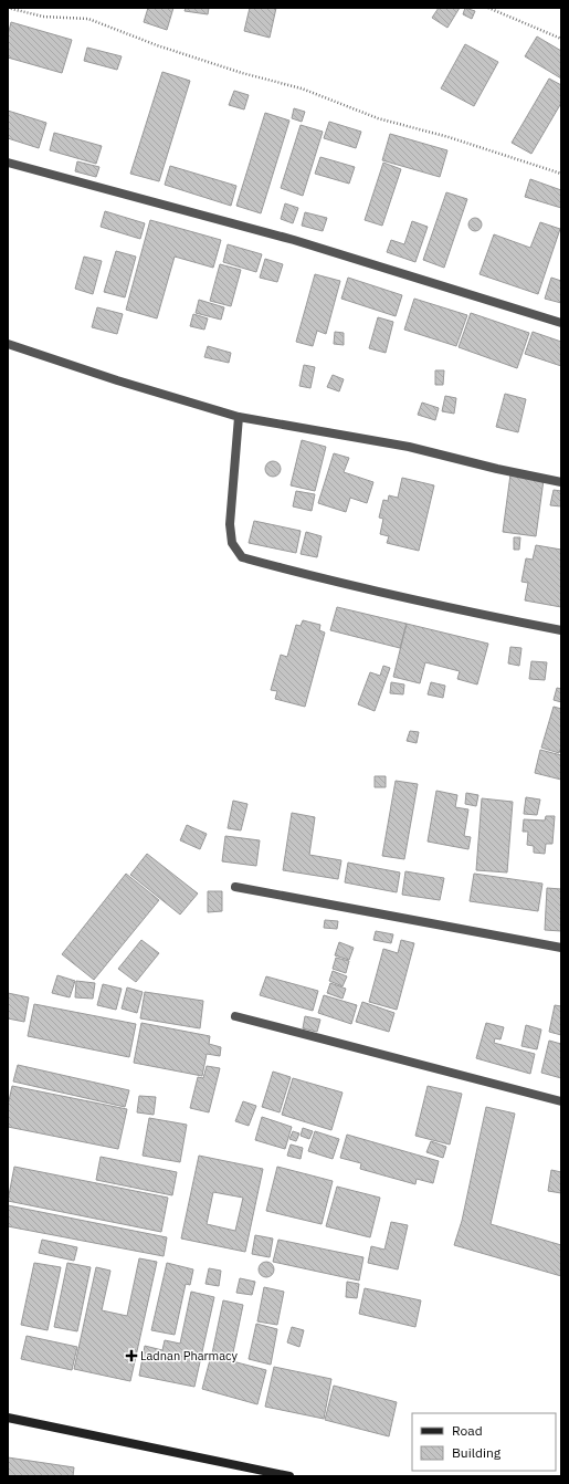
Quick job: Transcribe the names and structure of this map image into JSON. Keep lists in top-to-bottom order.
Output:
{
  "places": {
    "health": ["Ladnan Pharmacy"]
  },
  "legend": ["Road", "Building"]
}
